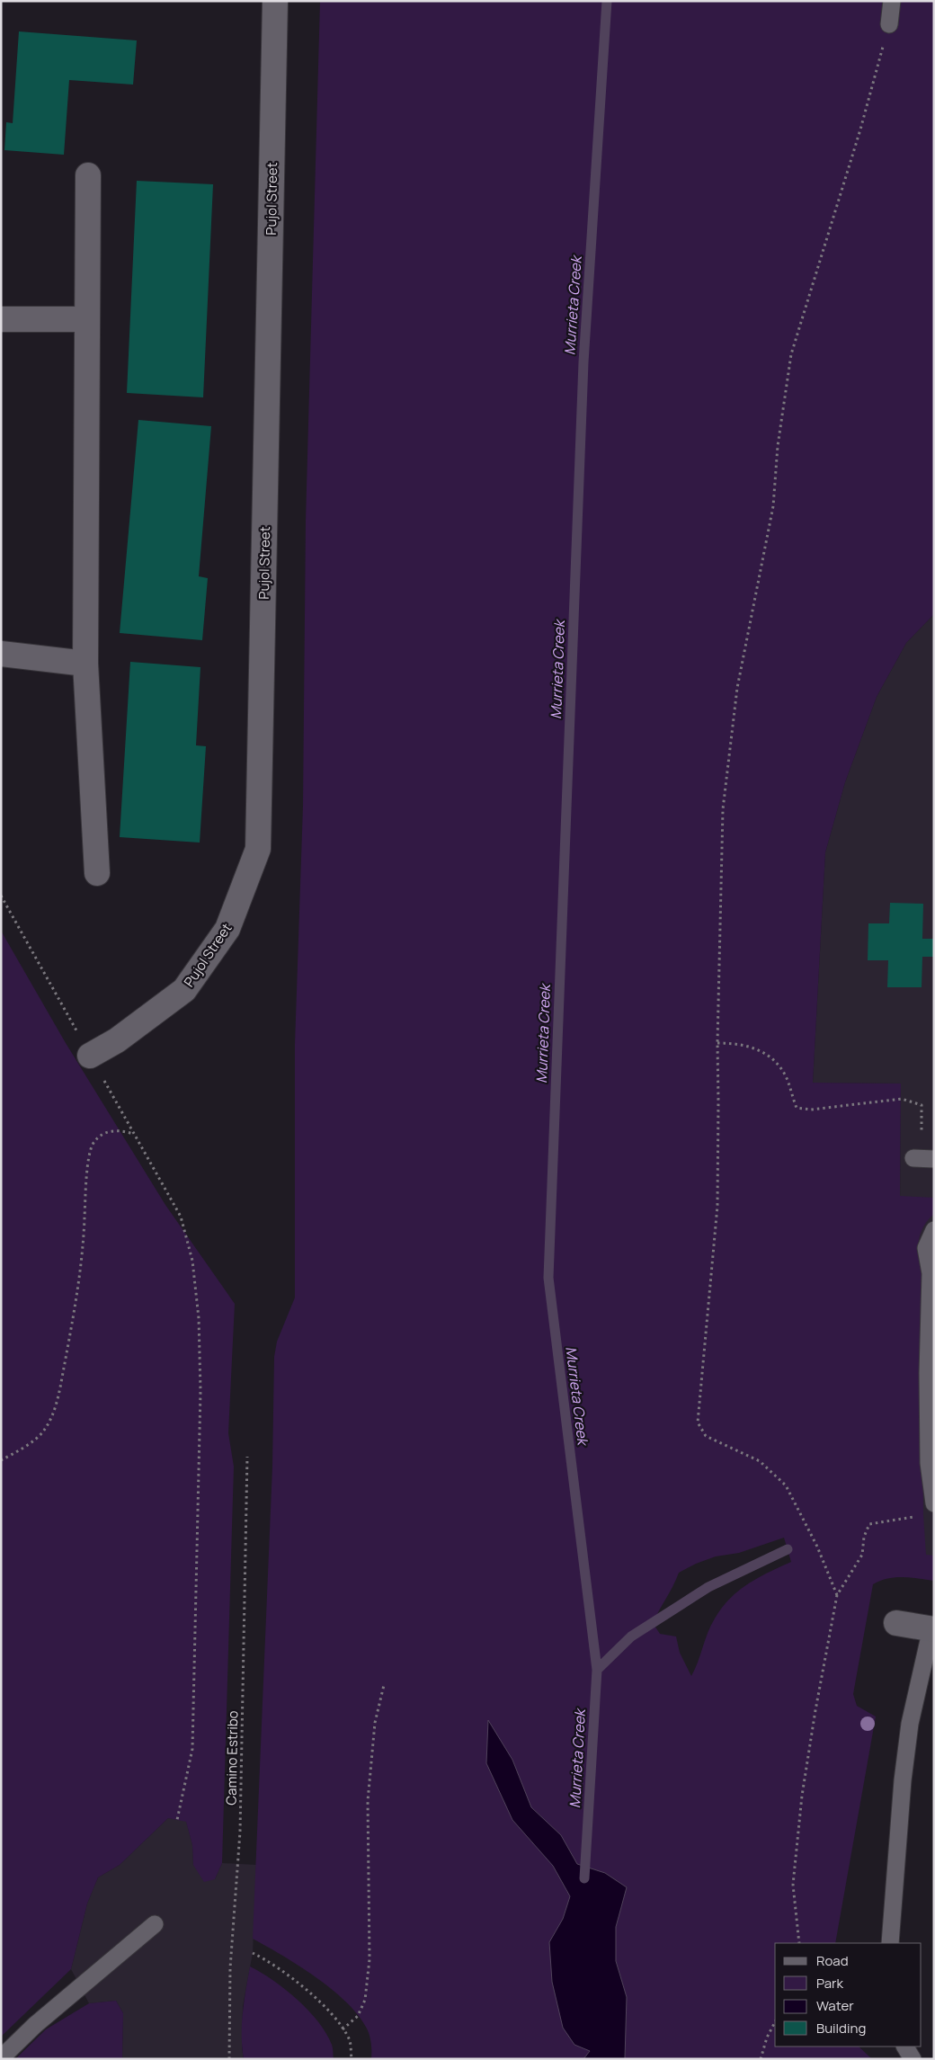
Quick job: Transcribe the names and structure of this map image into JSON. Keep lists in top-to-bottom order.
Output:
{
  "streets": {
    "street": ["Pujol Street"],
    "path": ["Camino Estribo"]
  },
  "water": ["Murrieta Creek"],
  "legend": [
    "Road",
    "Park",
    "Water",
    "Building"
  ]
}
